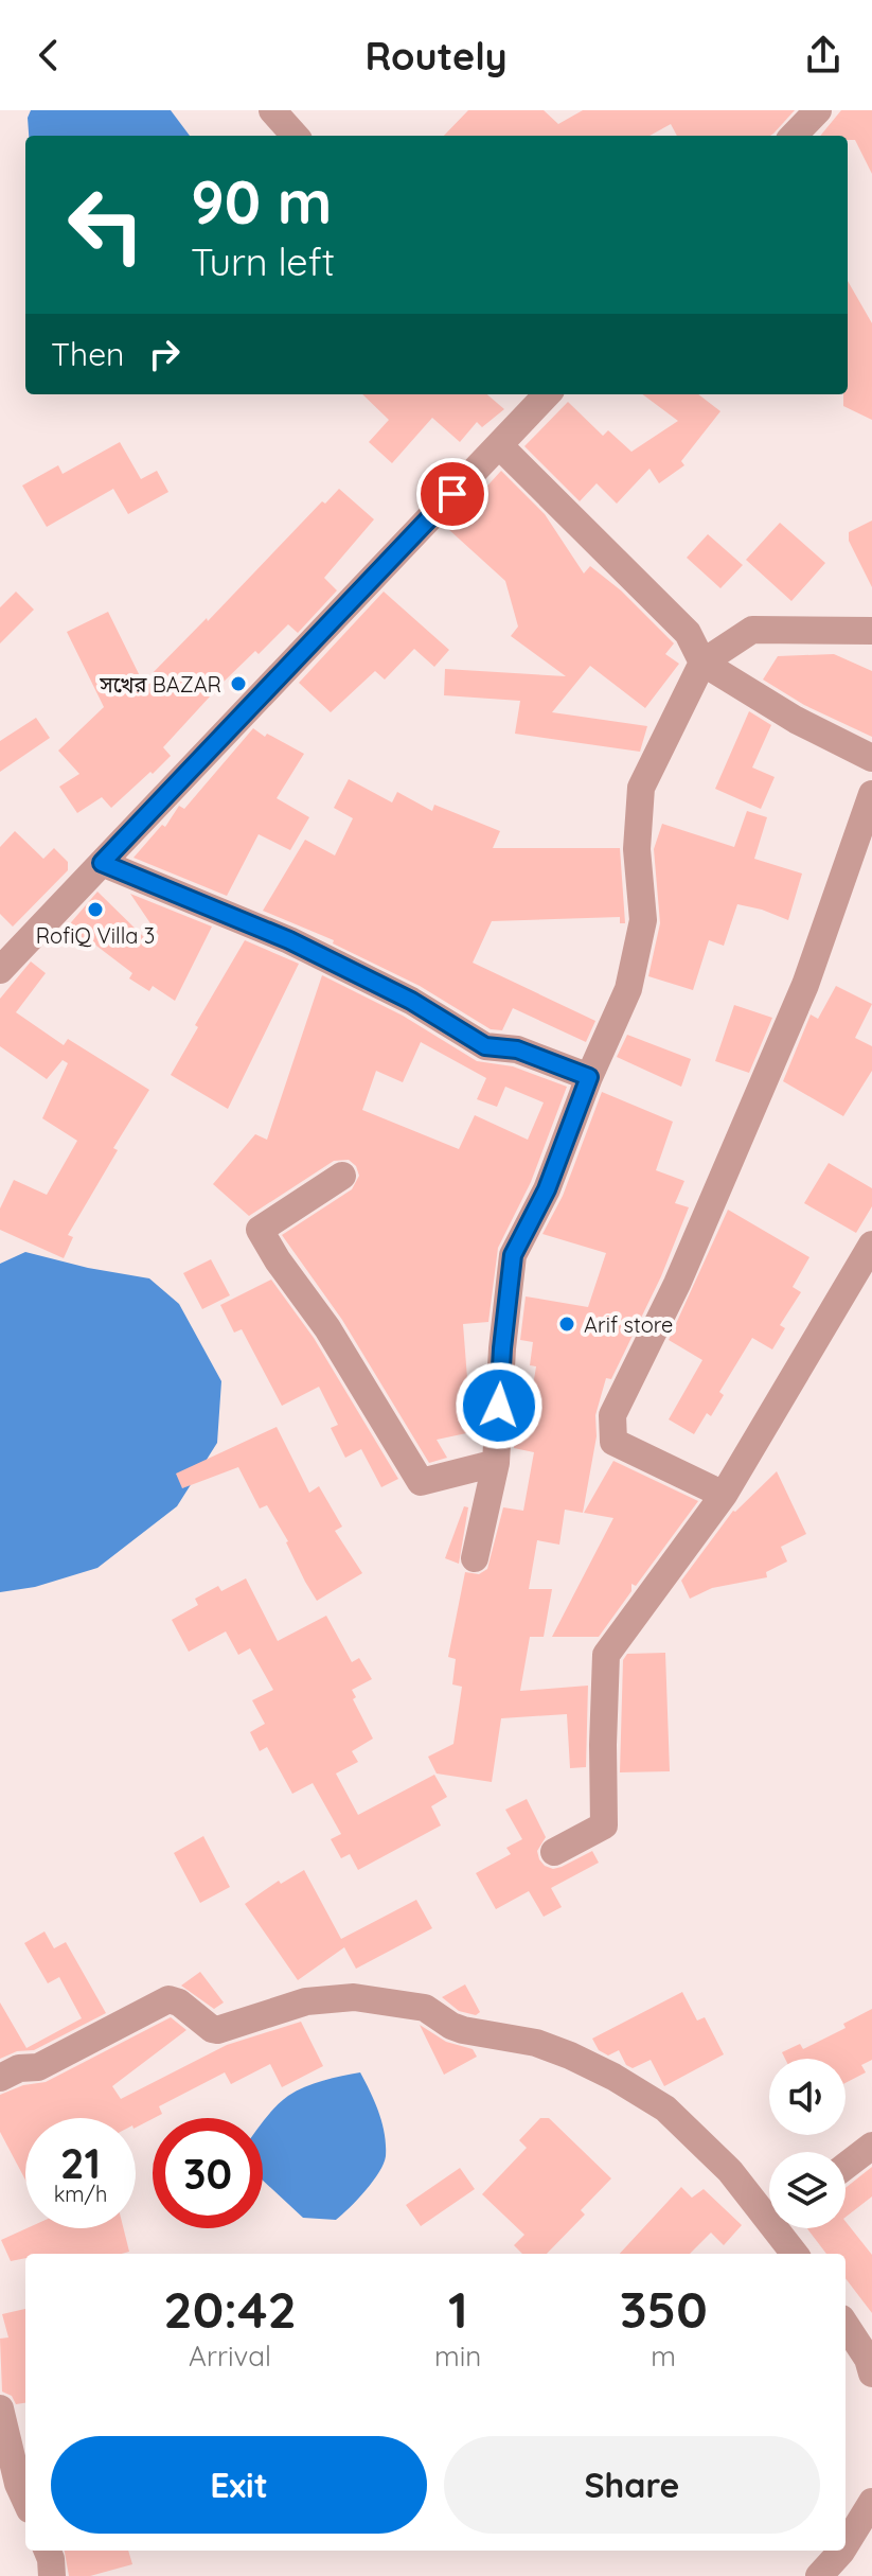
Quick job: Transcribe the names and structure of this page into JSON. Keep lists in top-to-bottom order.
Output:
{
  "places": ["সখের BAZAR", "RofiQ Villa 3", "Arif store"],
  "page": {
    "header": "Routely",
    "turn": ["90 m", "Turn left"],
    "then": "Then",
    "speed": "21 km/h",
    "limit": "30",
    "eta": [
      "20:42",
      "Arrival",
      "1",
      "min",
      "350",
      "m"
    ],
    "buttons": ["Exit", "Share"]
  }
}
